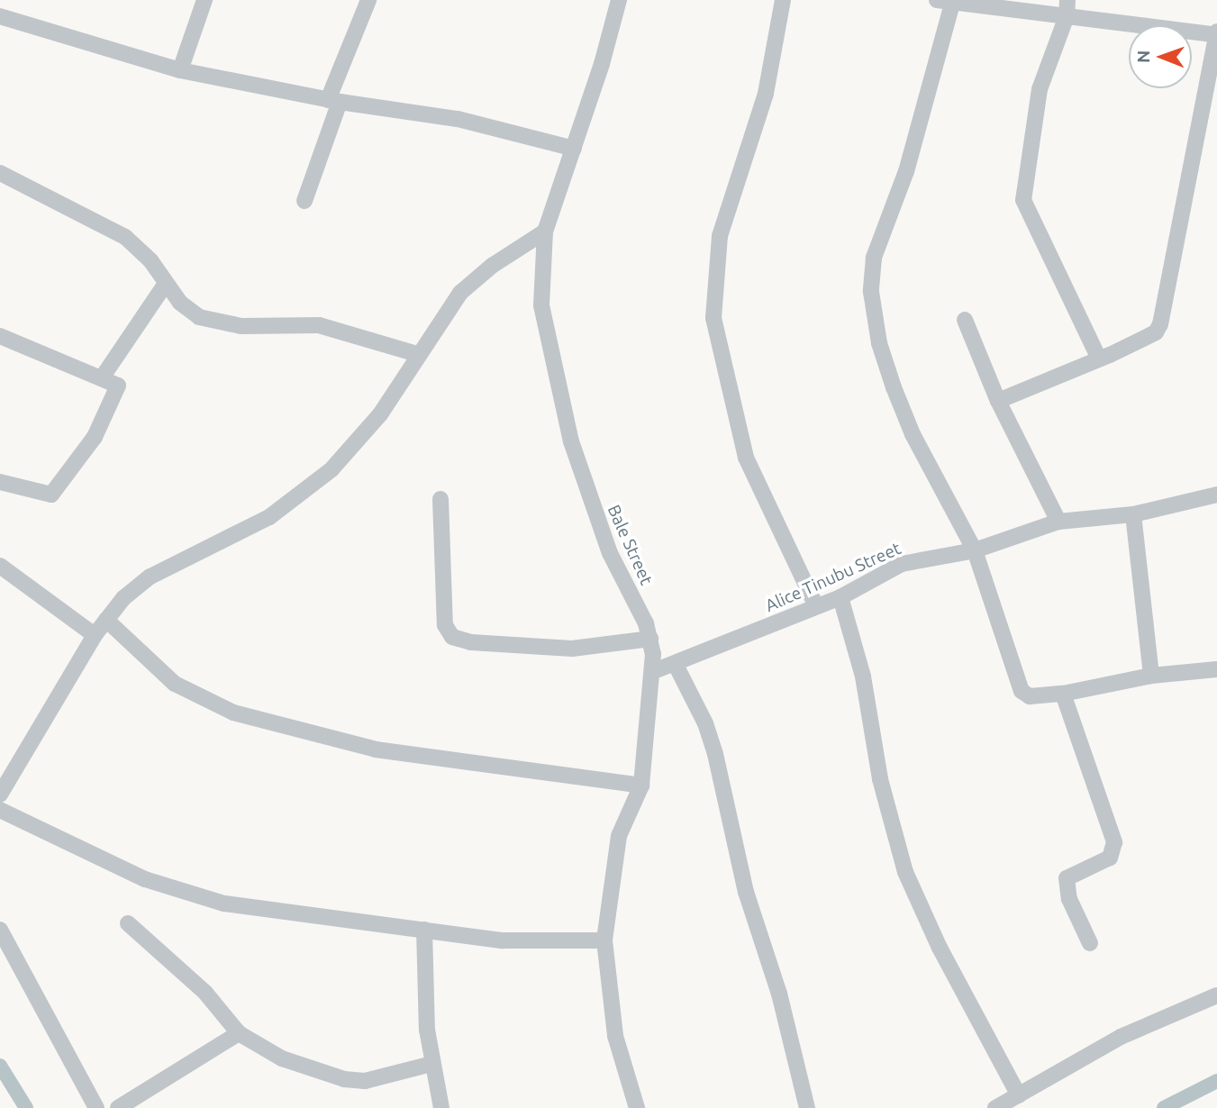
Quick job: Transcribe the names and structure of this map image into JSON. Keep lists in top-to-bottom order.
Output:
{
  "streets": {
    "street": ["Bale Street", "Alice Tinubu Street"]
  },
  "crossings": [
    ["Bale Street", "Alice Tinubu Street"]
  ],
  "north": "left"
}
